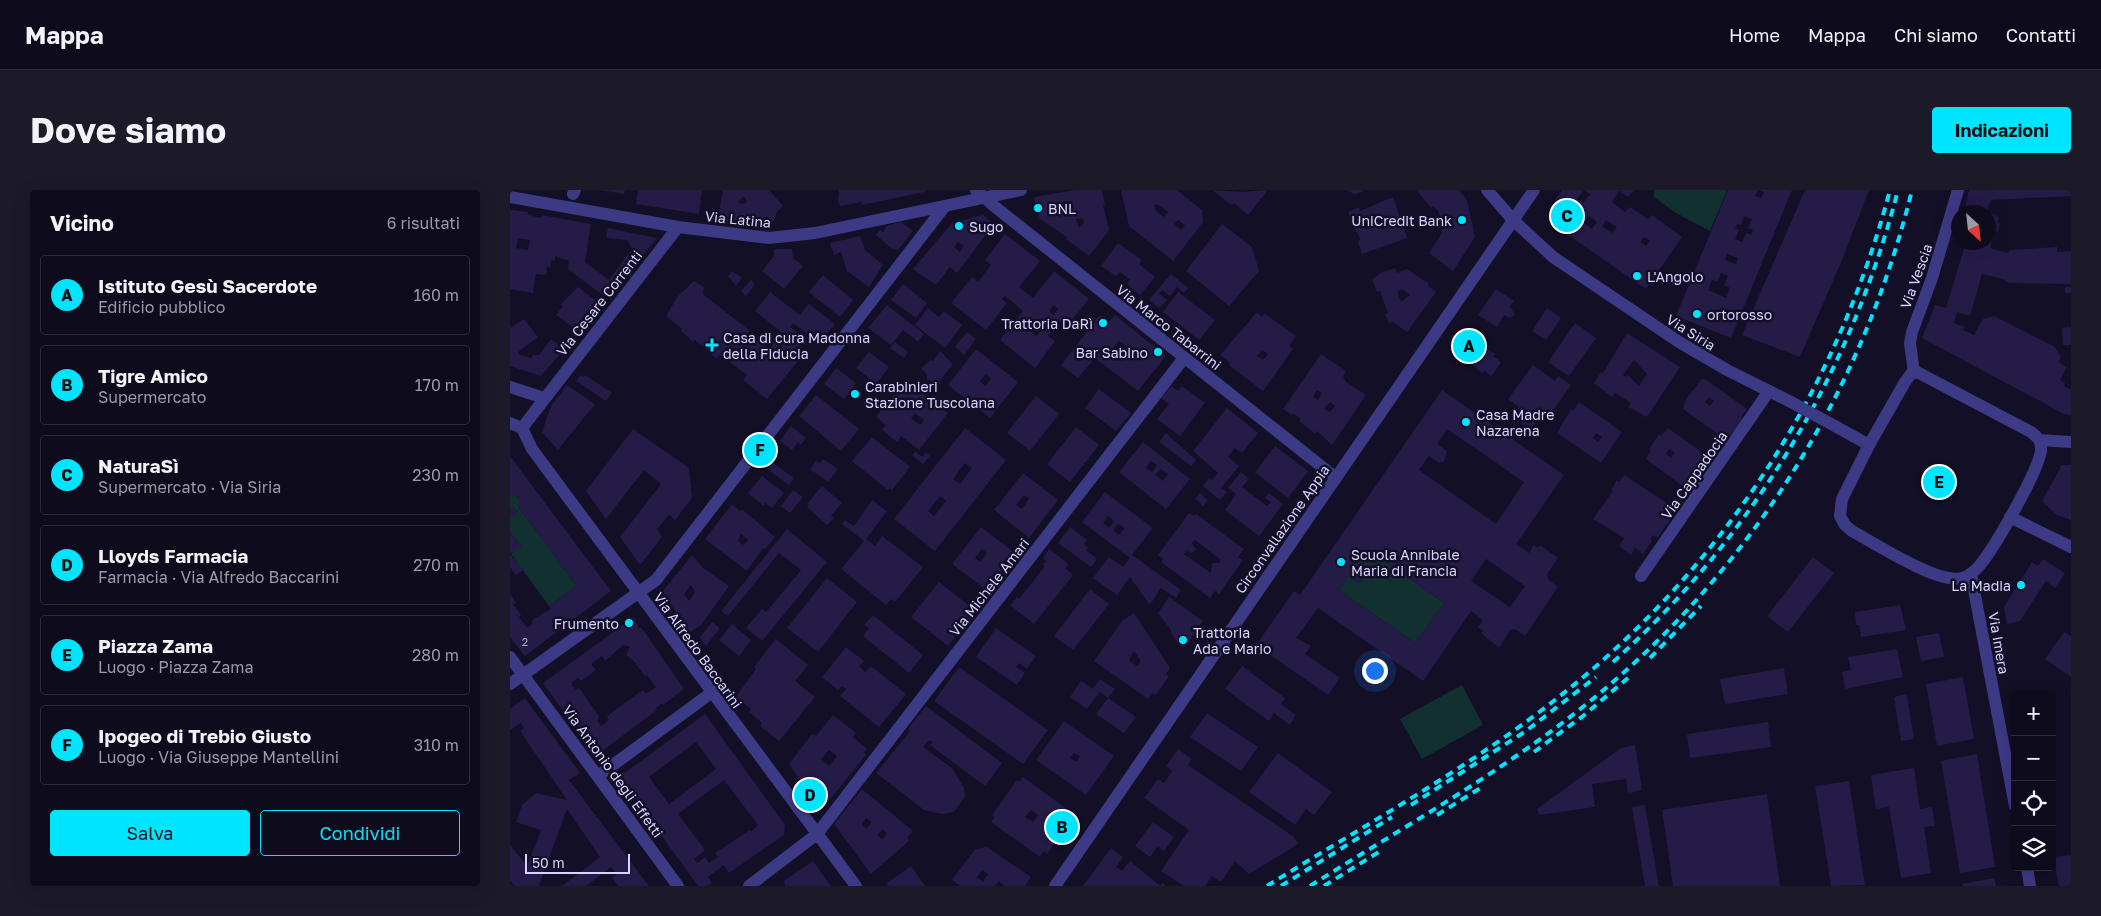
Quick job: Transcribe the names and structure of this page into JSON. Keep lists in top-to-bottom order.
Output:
{
  "streets": {
    "street": [
      "Via Latina",
      "Via Vescia",
      "Via Cesare Correnti",
      "Via Marco Tabarrini",
      "Via Siria",
      "Via Cappadocia",
      "Circonvallazione Appia",
      "Via Michele Amari",
      "Via Imera",
      "Via Alfredo Baccarini",
      "Via Antonio degli Effetti"
    ]
  },
  "crossings": [
    ["Via Latina", "Via Cesare Correnti"],
    ["Via Latina", "Via Marco Tabarrini"],
    ["Via Cesare Correnti", "Via Alfredo Baccarini"],
    ["Via Marco Tabarrini", "Circonvallazione Appia"],
    ["Via Marco Tabarrini", "Via Michele Amari"],
    ["Via Siria", "Via Cappadocia"],
    ["Via Siria", "Circonvallazione Appia"],
    ["Via Michele Amari", "Via Alfredo Baccarini"]
  ],
  "places": {
    "other": [
      "BNL",
      "UniCredit Bank",
      "Sugo",
      "L'Angolo",
      "ortorosso",
      "Trattoria DaRì",
      "Bar Sabino",
      "Carabinieri Stazione Tuscolana",
      "Casa Madre Nazarena",
      "Scuola Annibale Maria di Francia",
      "La Madia",
      "Frumento",
      "Trattoria Ada e Mario"
    ],
    "health": ["Casa di cura Madonna della Fiducia"]
  },
  "house_numbers": ["2"],
  "scale_bar": "50 m",
  "north": "bottom right",
  "page": {
    "header": "Mappa",
    "nav": [
      "Home",
      "Mappa",
      "Chi siamo",
      "Contatti"
    ],
    "buttons": [
      "Indicazioni",
      ["Salva", "Condividi"]
    ],
    "title": "Dove siamo",
    "heading": ["Vicino", "6 risultati"],
    "pins": [
      "C",
      "A",
      "F",
      "E",
      "D",
      "B"
    ],
    "list": [
      {
        "mark": "A",
        "name": "Istituto Gesù Sacerdote",
        "note": "Edificio pubblico",
        "value": "160 m"
      },
      {
        "mark": "B",
        "name": "Tigre Amico",
        "note": "Supermercato",
        "value": "170 m"
      },
      {
        "mark": "C",
        "name": "NaturaSì",
        "note": "Supermercato · Via Siria",
        "value": "230 m"
      },
      {
        "mark": "D",
        "name": "Lloyds Farmacia",
        "note": "Farmacia · Via Alfredo Baccarini",
        "value": "270 m"
      },
      {
        "mark": "E",
        "name": "Piazza Zama",
        "note": "Luogo · Piazza Zama",
        "value": "280 m"
      },
      {
        "mark": "F",
        "name": "Ipogeo di Trebio Giusto",
        "note": "Luogo · Via Giuseppe Mantellini",
        "value": "310 m"
      }
    ],
    "map_buttons": ["+", "−"],
    "scale": "50 m"
  }
}
